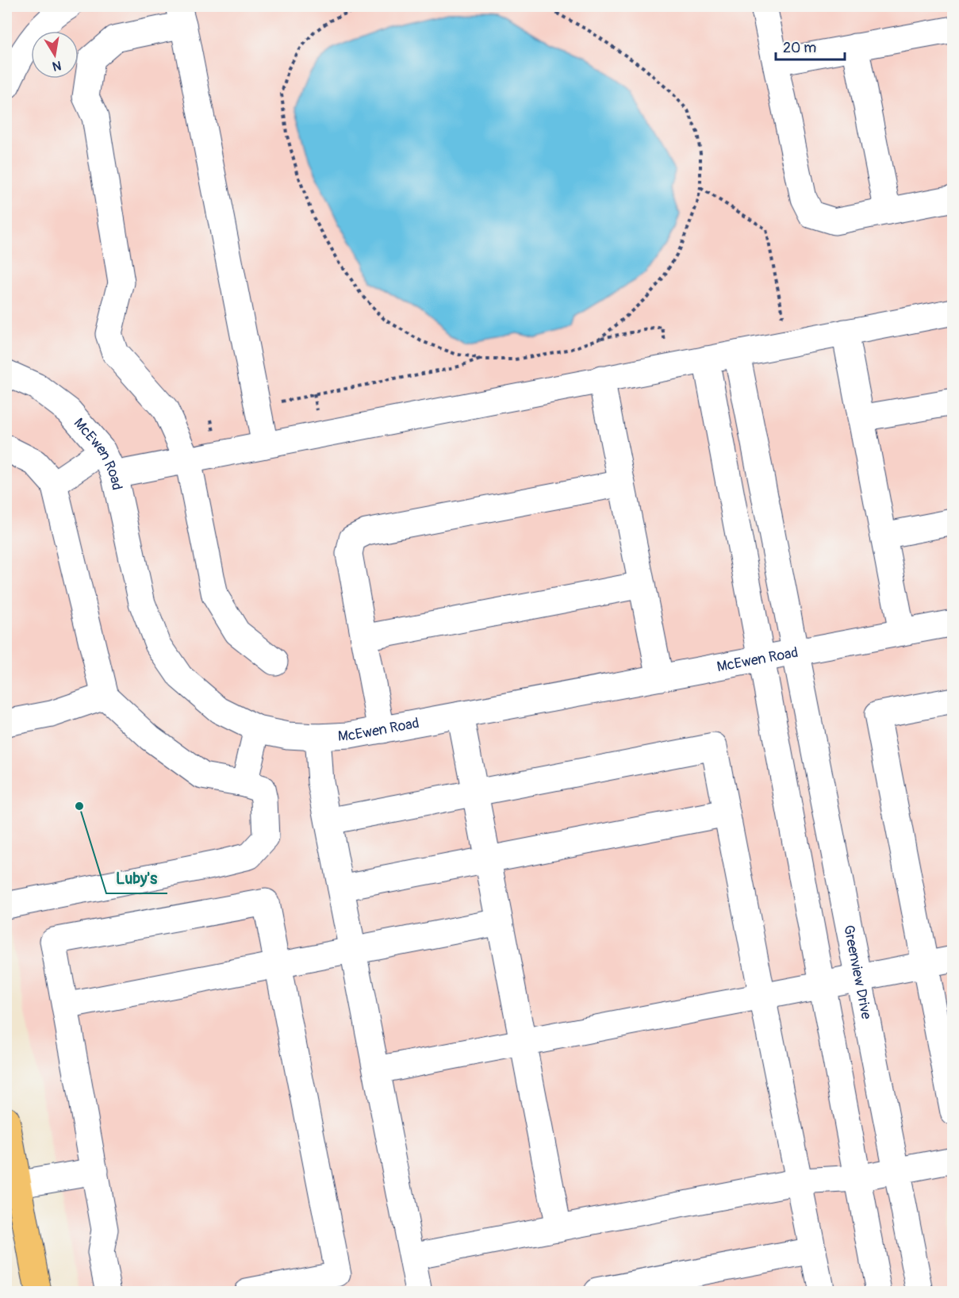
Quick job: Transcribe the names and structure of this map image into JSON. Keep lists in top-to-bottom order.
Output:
{
  "streets": {
    "street": ["McEwen Road", "Greenview Drive"]
  },
  "crossings": [
    ["McEwen Road", "Greenview Drive"]
  ],
  "places": ["Luby's"],
  "scale_bar": "20 m",
  "north": "bottom"
}
